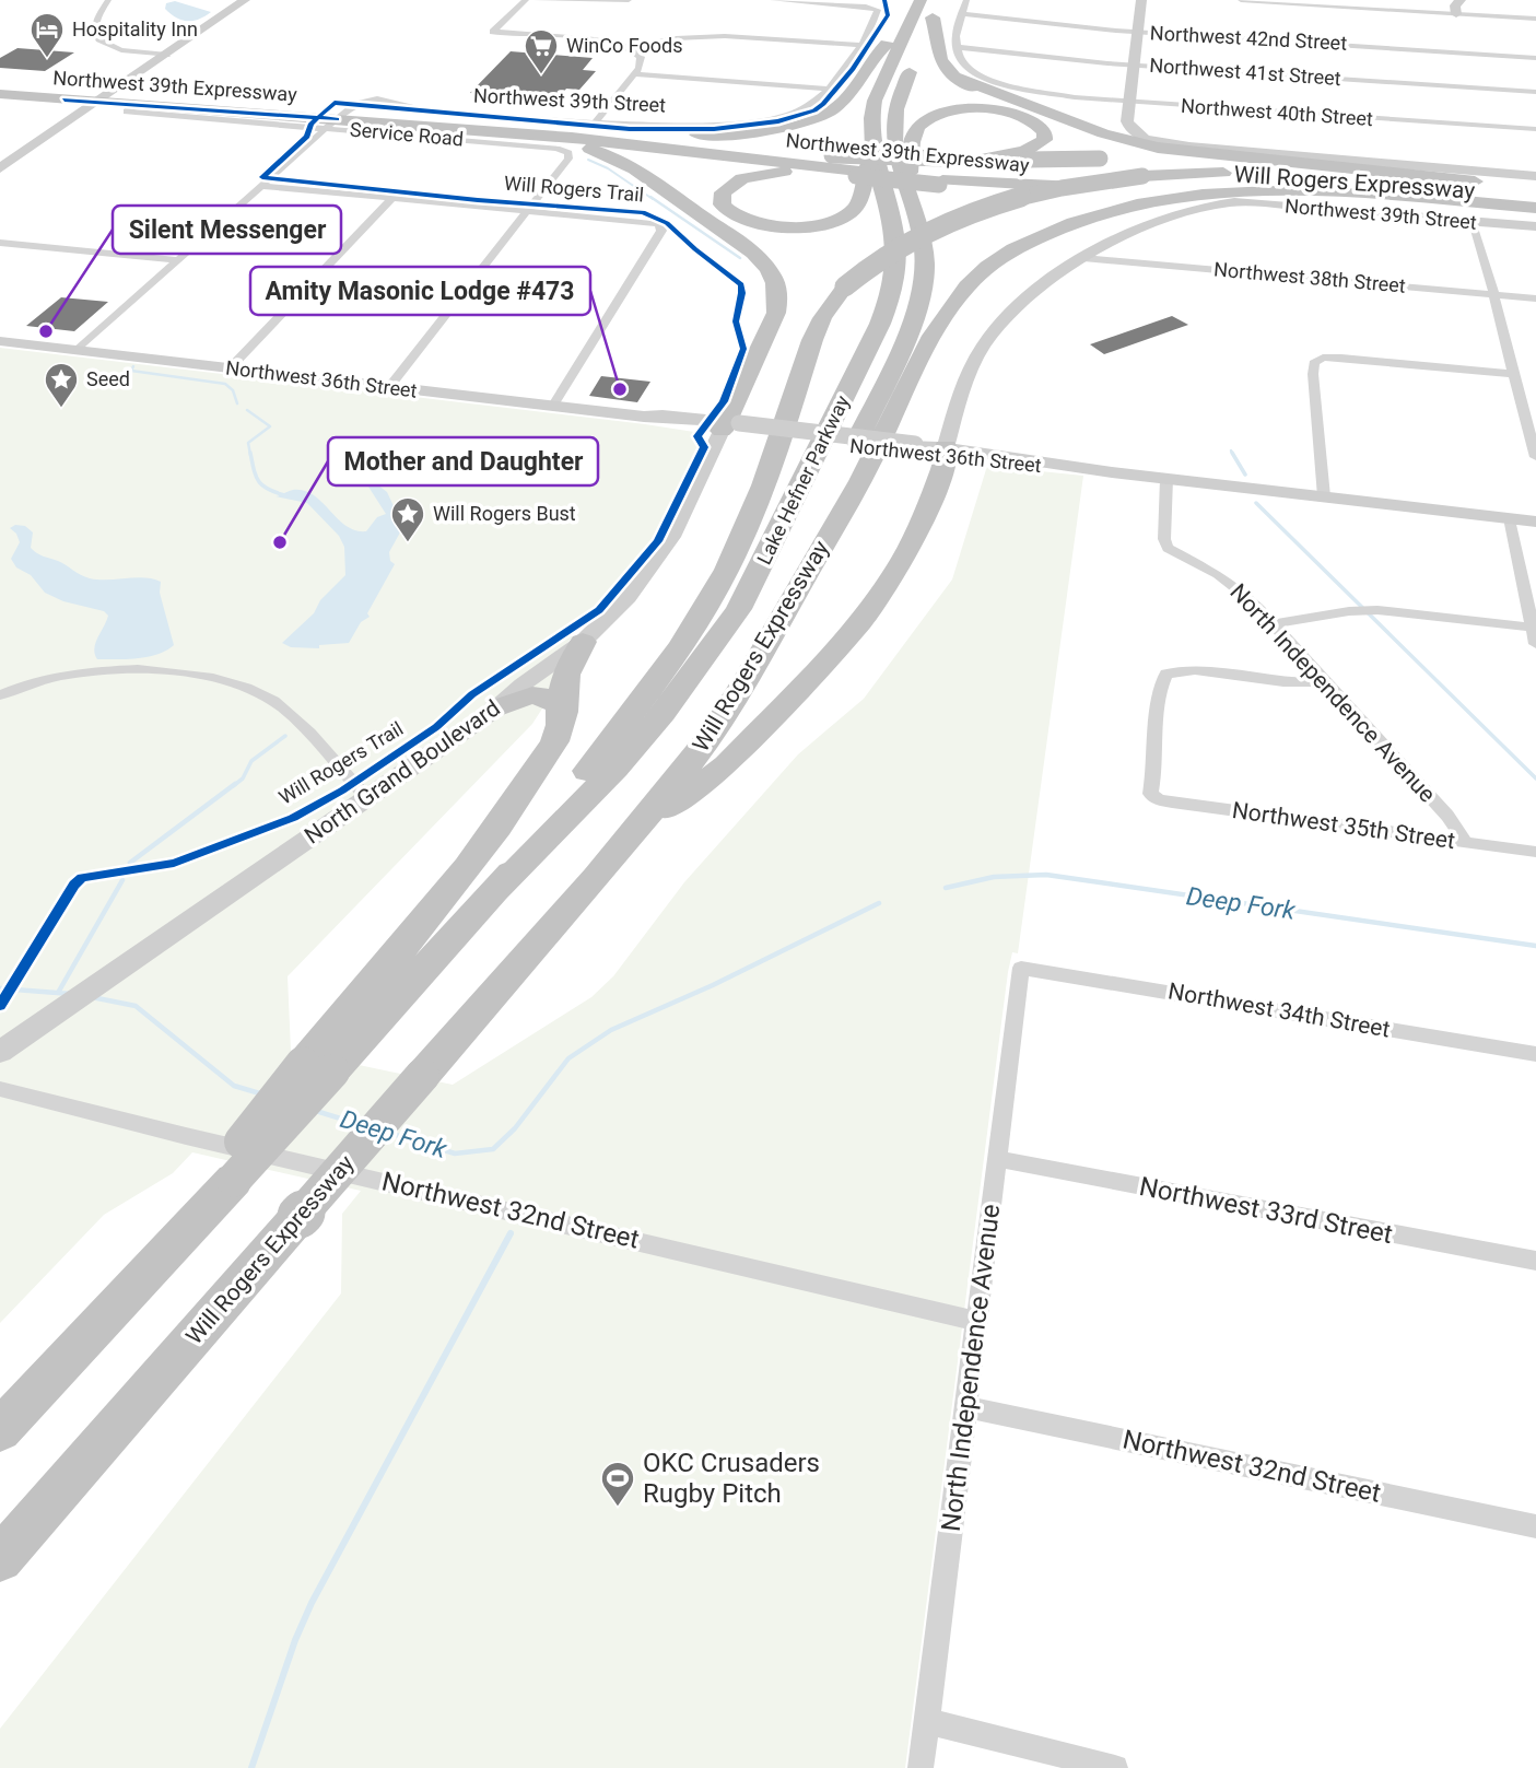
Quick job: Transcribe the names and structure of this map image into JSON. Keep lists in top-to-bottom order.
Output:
{
  "streets": {
    "highway": ["Northwest 39th Expressway", "Will Rogers Expressway", "Lake Hefner Parkway"],
    "main road": ["Northwest 39th Street", "Northwest 36th Street", "North Grand Boulevard"],
    "street": [
      "Northwest 42nd Street",
      "Northwest 41st Street",
      "Northwest 40th Street",
      "Service Road",
      "Northwest 38th Street",
      "North Independence Avenue",
      "Northwest 35th Street",
      "Northwest 34th Street",
      "Northwest 32nd Street",
      "Northwest 33rd Street"
    ],
    "cycle path": ["Will Rogers Trail"]
  },
  "crossings": [
    ["Northwest 41st Street", "Northwest 40th Street"],
    ["Northwest 39th Expressway", "Northwest 39th Street"],
    ["Northwest 39th Expressway", "Service Road"],
    ["Northwest 39th Expressway", "Will Rogers Expressway"],
    ["Northwest 39th Street", "Service Road"],
    ["Northwest 39th Street", "Northwest 38th Street"],
    ["Will Rogers Expressway", "Lake Hefner Parkway"],
    ["Northwest 36th Street", "North Independence Avenue"],
    ["Northwest 36th Street", "North Grand Boulevard"],
    ["North Independence Avenue", "Northwest 35th Street"],
    ["North Independence Avenue", "Northwest 34th Street"],
    ["North Independence Avenue", "Northwest 32nd Street"],
    ["North Independence Avenue", "Northwest 33rd Street"]
  ],
  "water": ["Deep Fork"],
  "places": {
    "hotel": ["Hospitality Inn"],
    "supermarket": ["WinCo Foods"],
    "other": ["Silent Messenger", "Amity Masonic Lodge #473", "Mother and Daughter"],
    "place": ["Seed", "Will Rogers Bust"],
    "sports": ["OKC Crusaders Rugby Pitch"]
  }
}
